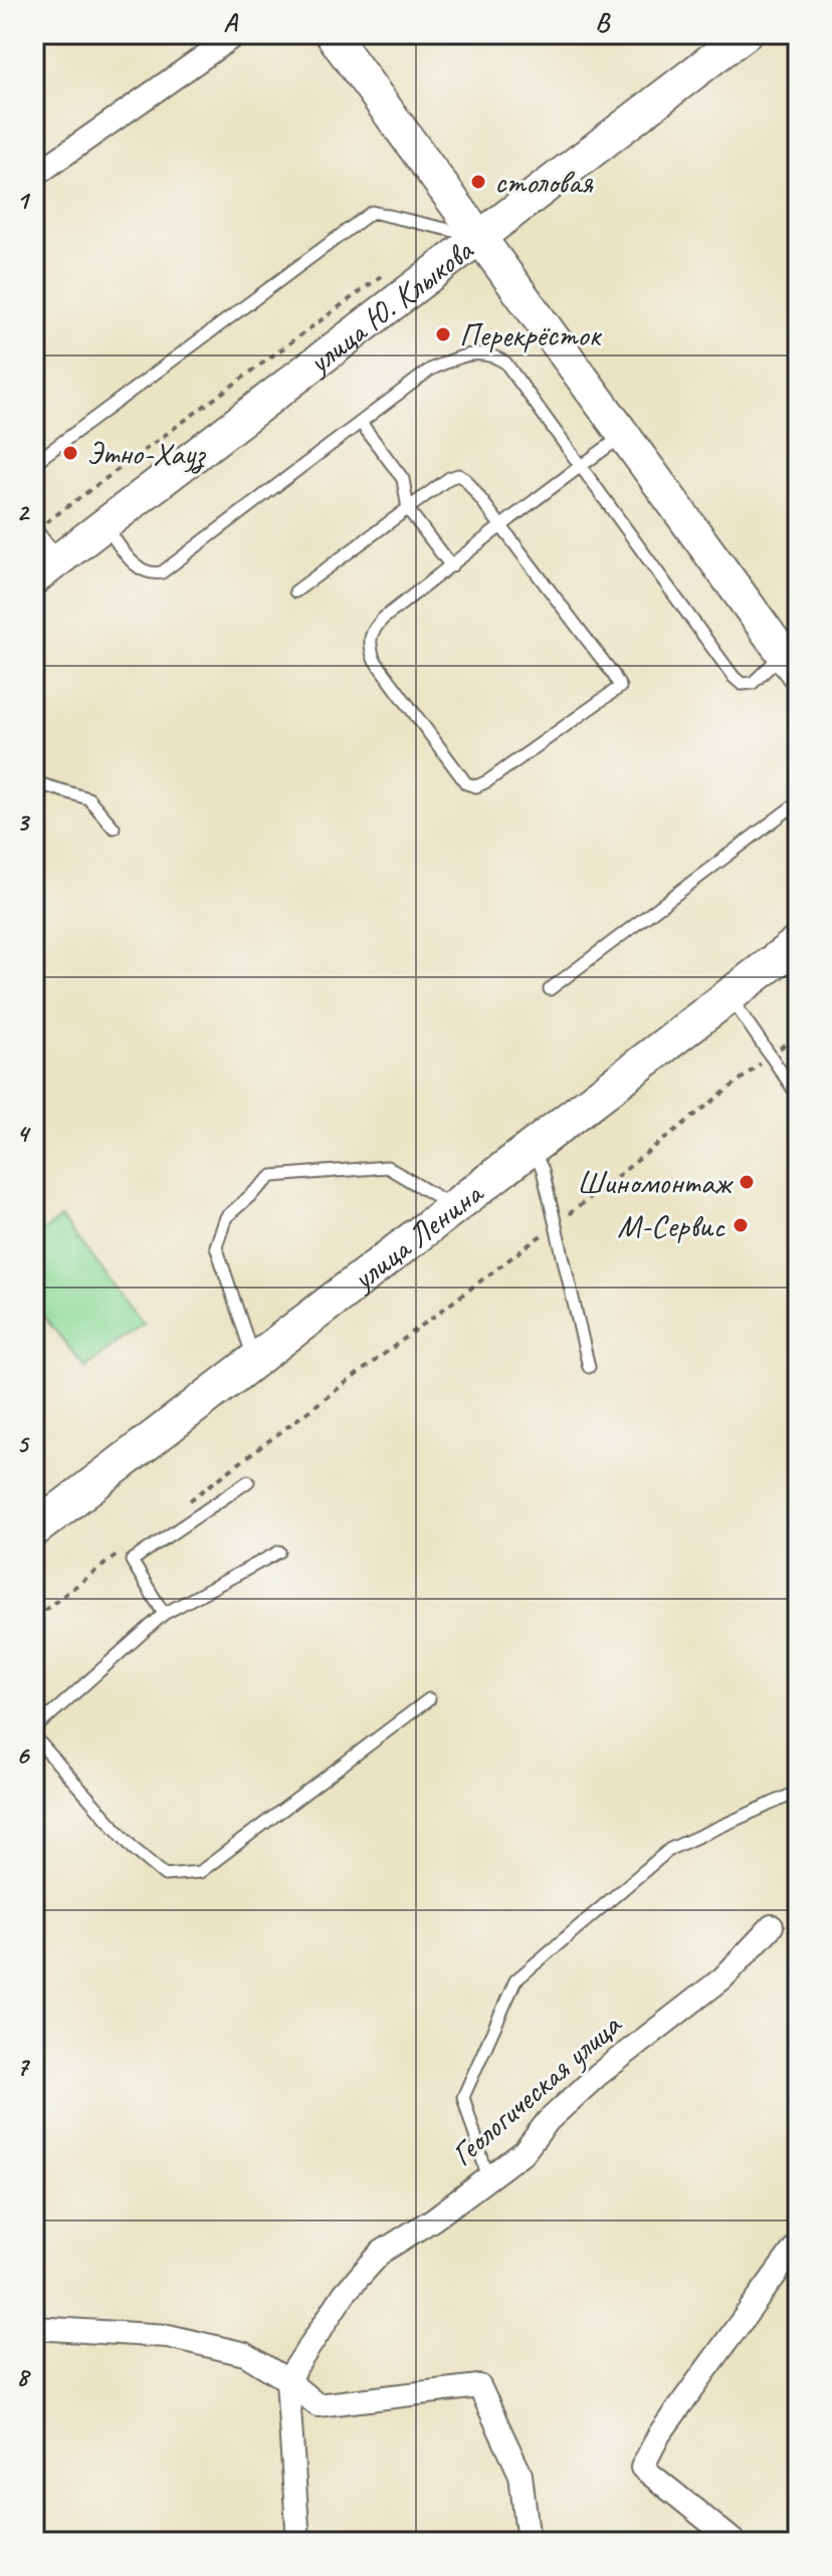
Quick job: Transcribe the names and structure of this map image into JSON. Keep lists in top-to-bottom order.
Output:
{
  "streets": {
    "main road": ["улица Ю. Клыкова", "улица Ленина"],
    "street": ["Геологическая улица"]
  },
  "places": [
    "столовая",
    "Перекрёсток",
    "Этно-Хауз",
    "Шиномонтаж",
    "М-Сервис"
  ],
  "grid": {
    "columns": ["A", "B"],
    "rows": [
      "1",
      "2",
      "3",
      "4",
      "5",
      "6",
      "7",
      "8"
    ]
  }
}
